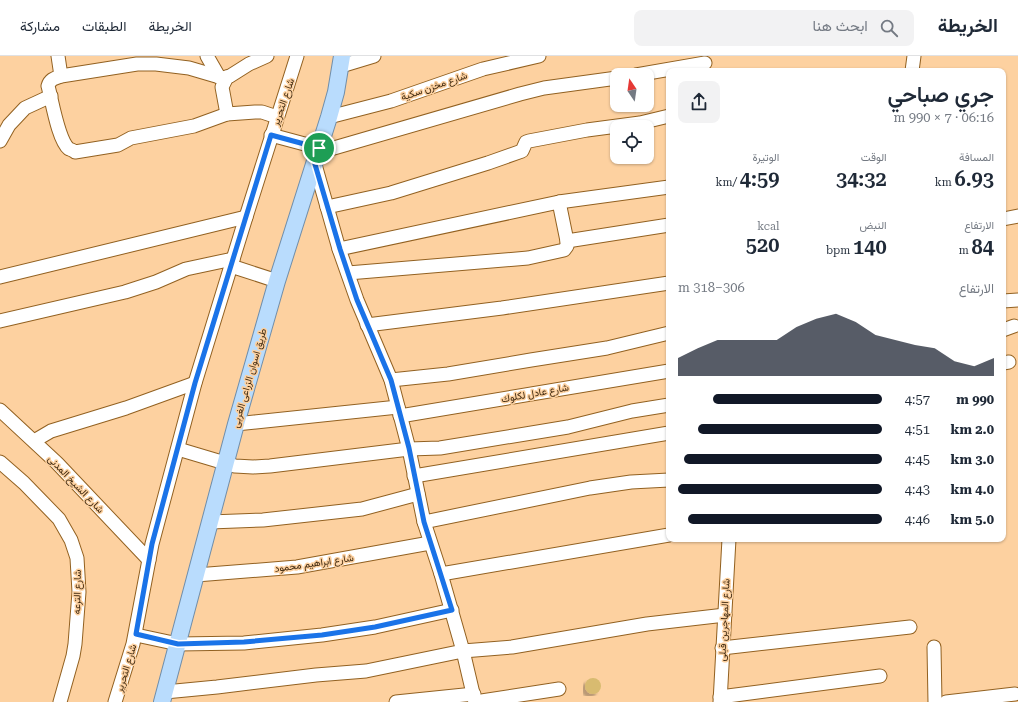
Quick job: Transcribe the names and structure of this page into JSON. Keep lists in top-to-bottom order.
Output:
{
  "streets": {
    "main road": ["طريق اسوان الزراعى الغربى"],
    "street": [
      "شارع مخزن سكية",
      "شارع التحرير",
      "شارع عادل لكلوك",
      "شارع الشيخ المدنى",
      "شارع ابراهيم محمود",
      "شارع الترعه",
      "شارع المهاجرين قبلى"
    ]
  },
  "crossings": [
    ["شارع مخزن سكية", "طريق اسوان الزراعى الغربى"],
    ["شارع التحرير", "شارع الشيخ المدنى"],
    ["طريق اسوان الزراعى الغربى", "شارع عادل لكلوك"],
    ["طريق اسوان الزراعى الغربى", "شارع ابراهيم محمود"]
  ],
  "north": "top",
  "page": {
    "header": "الخريطة",
    "search": "ابحث هنا",
    "nav": ["الخريطة", "الطبقات", "مشاركة"],
    "heading": ["جري صباحي", "06:16 · 7 × 990 m"],
    "stats": [
      ["المسافة", "6.93 km"],
      ["الوقت", "34:32"],
      ["الوتيرة", "4:59 /km"],
      ["الارتفاع", "84 m"],
      ["النبض", "140 bpm"],
      ["kcal", "520"]
    ],
    "chart": ["الارتفاع", "306–318 m"],
    "list": [
      {
        "name": "990 m",
        "note": "4:57"
      },
      {
        "name": "2.0 km",
        "note": "4:51"
      },
      {
        "name": "3.0 km",
        "note": "4:45"
      },
      {
        "name": "4.0 km",
        "note": "4:43"
      },
      {
        "name": "5.0 km",
        "note": "4:46"
      }
    ]
  }
}
